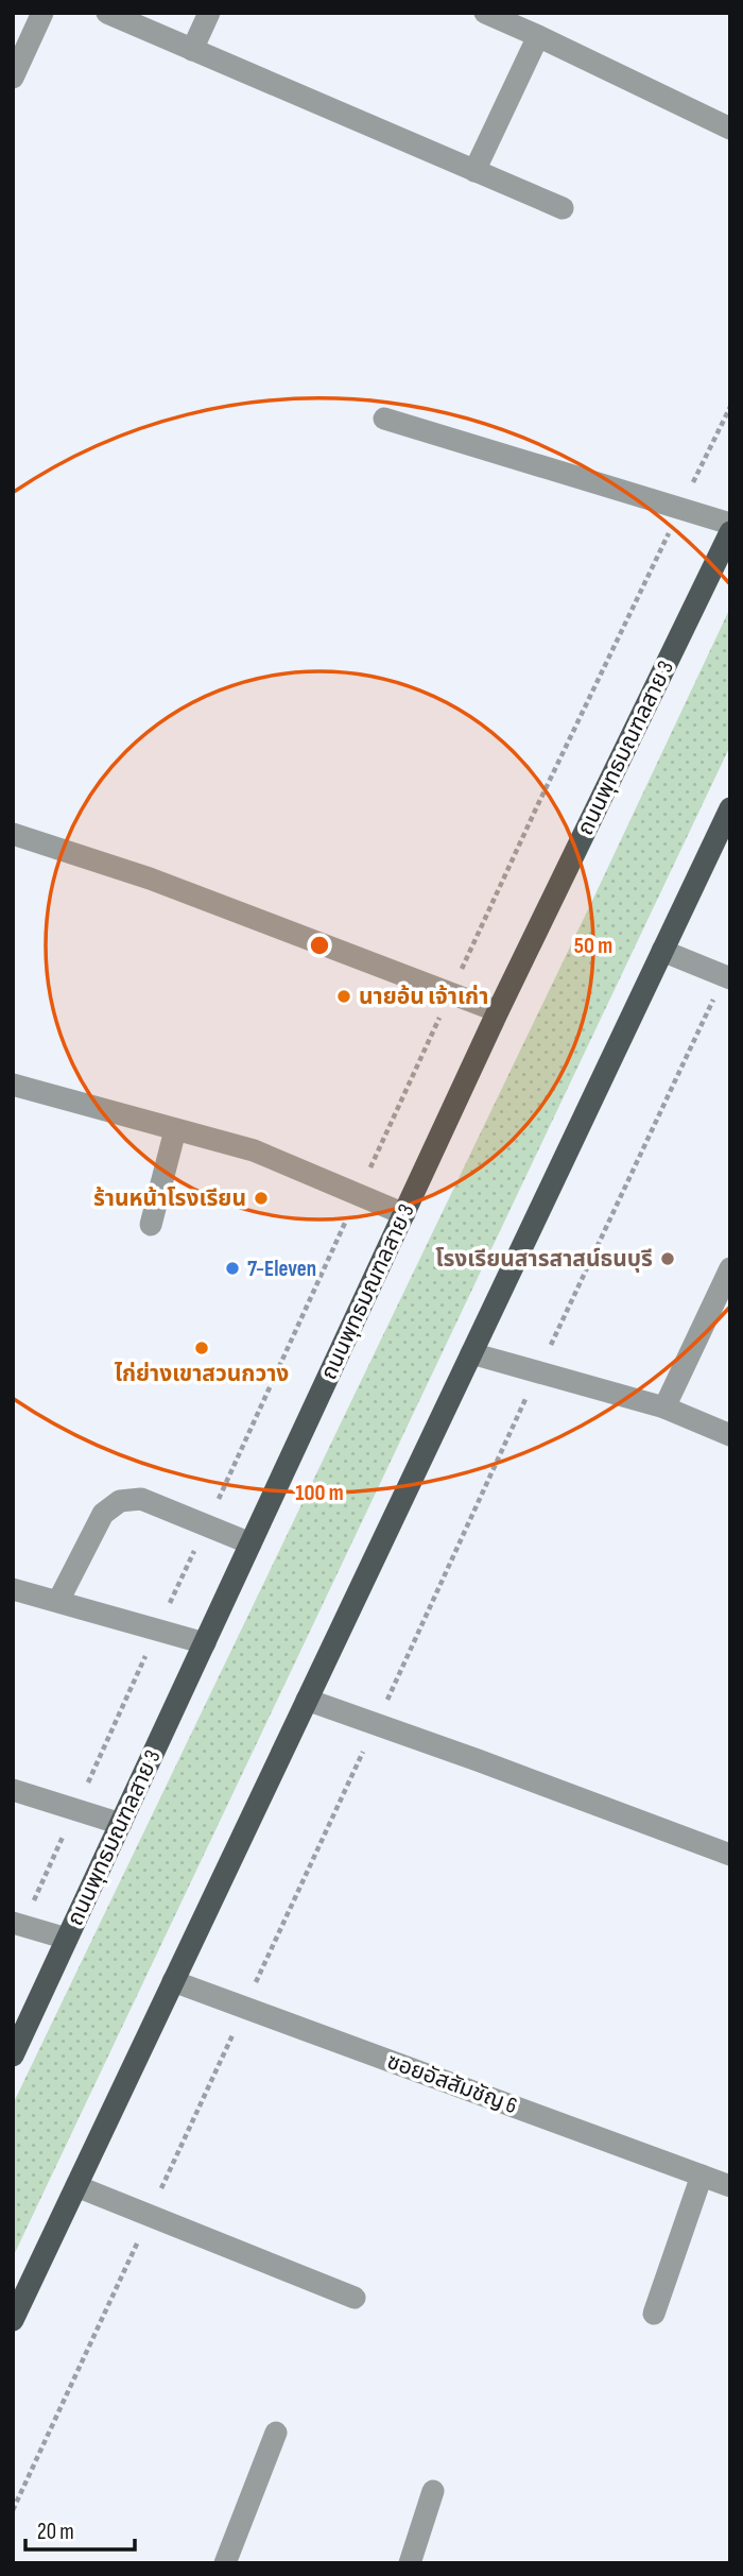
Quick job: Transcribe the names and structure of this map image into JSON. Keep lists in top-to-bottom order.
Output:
{
  "streets": {
    "main road": ["ถนนพุทธมณฑลสาย 3"],
    "street": ["ซอยอัสสัมชัญ 6"]
  },
  "places": [
    "นายอ้น เจ้าเก่า",
    "ร้านหน้าโรงเรียน",
    "โรงเรียนสารสาสน์ธนบุรี",
    "7-Eleven",
    "ไก่ย่างเขาสวนกวาง"
  ],
  "scale_bar": "20 m",
  "rings": ["50 m", "100 m"]
}
